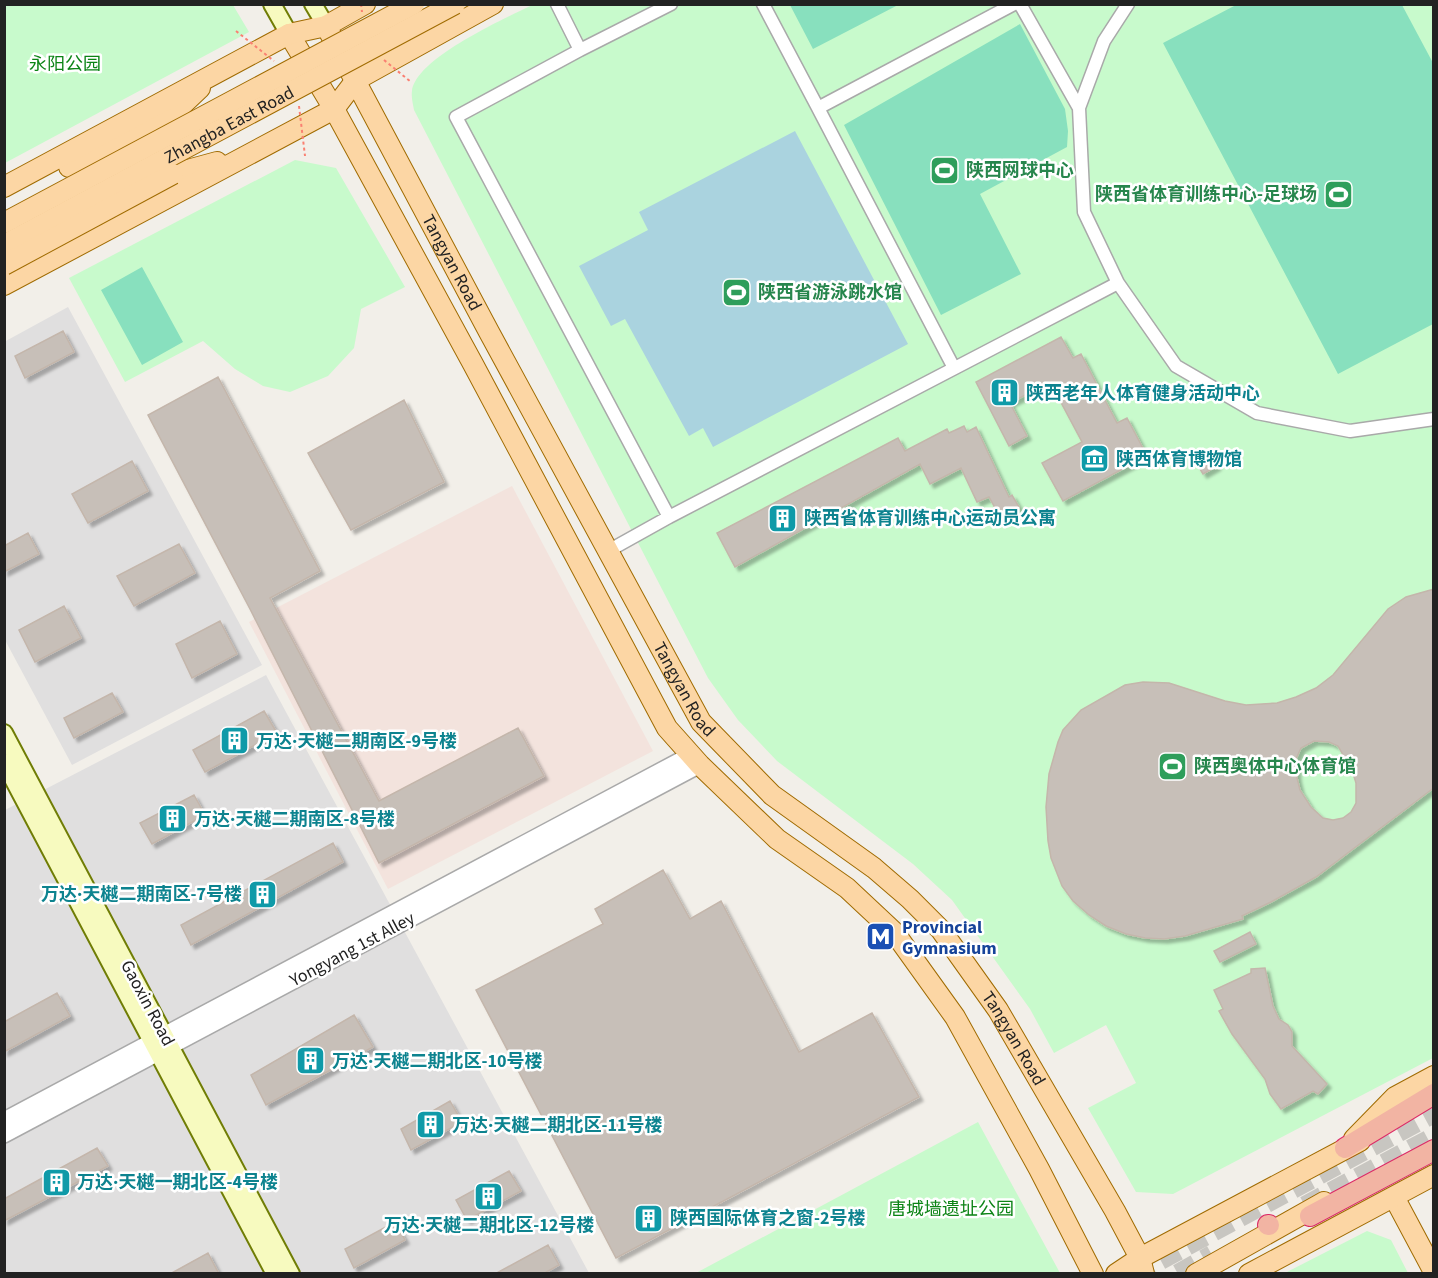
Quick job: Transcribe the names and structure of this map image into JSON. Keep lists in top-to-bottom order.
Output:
{
  "streets": {
    "main road": ["Zhangba East Road", "Tangyan Road", "Gaoxin Road"],
    "street": ["Yongyang 1st Alley"]
  },
  "crossings": [
    ["Tangyan Road", "Yongyang 1st Alley"],
    ["Yongyang 1st Alley", "Gaoxin Road"]
  ],
  "parks": ["永阳公园", "唐城墙遗址公园"],
  "places": {
    "sports": [
      "陕西网球中心",
      "陕西省体育训练中心-足球场",
      "陕西省游泳跳水馆",
      "陕西奥体中心体育馆"
    ],
    "building": [
      "陕西老年人体育健身活动中心",
      "陕西省体育训练中心运动员公寓",
      "万达·天樾二期南区-9号楼",
      "万达·天樾二期南区-8号楼",
      "万达·天樾二期南区-7号楼",
      "万达·天樾二期北区-10号楼",
      "万达·天樾二期北区-11号楼",
      "万达·天樾一期北区-4号楼",
      "万达·天樾二期北区-12号楼",
      "陕西国际体育之窗-2号楼"
    ],
    "museum": ["陕西体育博物馆"],
    "metro station": ["Provincial Gymnasium"]
  }
}
